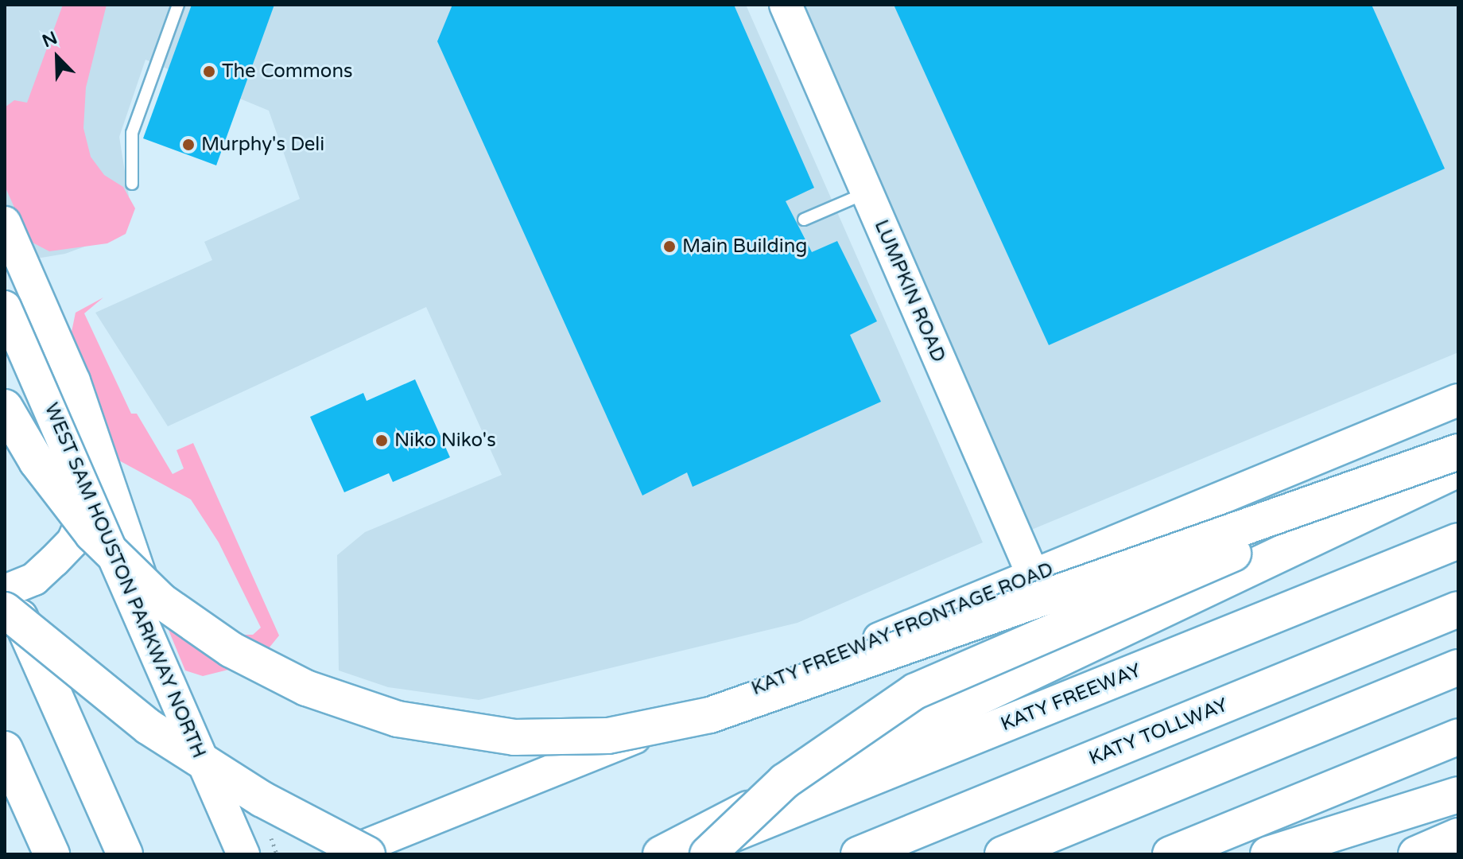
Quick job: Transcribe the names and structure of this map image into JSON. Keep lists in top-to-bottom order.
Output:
{
  "streets": {
    "highway": ["KATY FREEWAY", "KATY TOLLWAY"],
    "main road": ["LUMPKIN ROAD", "WEST SAM HOUSTON PARKWAY NORTH", "KATY FREEWAY FRONTAGE ROAD"]
  },
  "crossings": [
    ["LUMPKIN ROAD", "KATY FREEWAY FRONTAGE ROAD"]
  ],
  "places": [
    "The Commons",
    "Murphy's Deli",
    "Main Building",
    "Niko Niko's"
  ],
  "north": "top left"
}
